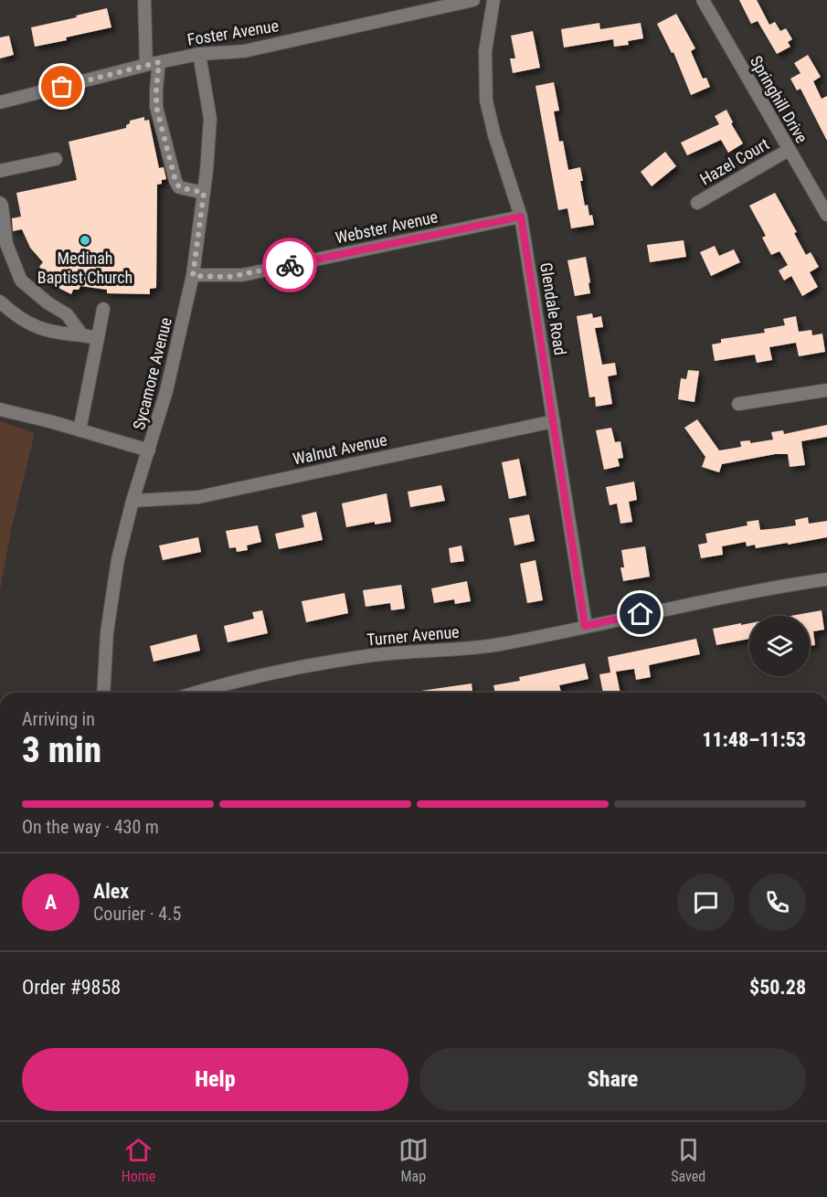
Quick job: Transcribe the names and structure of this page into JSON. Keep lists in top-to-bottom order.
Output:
{
  "streets": {
    "street": [
      "Foster Avenue",
      "Springhill Drive",
      "Hazel Court",
      "Webster Avenue",
      "Glendale Road",
      "Sycamore Avenue",
      "Walnut Avenue",
      "Turner Avenue"
    ]
  },
  "crossings": [
    ["Foster Avenue", "Sycamore Avenue"],
    ["Springhill Drive", "Hazel Court"],
    ["Webster Avenue", "Glendale Road"],
    ["Webster Avenue", "Sycamore Avenue"],
    ["Glendale Road", "Walnut Avenue"],
    ["Glendale Road", "Turner Avenue"],
    ["Sycamore Avenue", "Walnut Avenue"]
  ],
  "places": ["Medinah Baptist Church"],
  "page": {
    "heading": ["3 min", "Arriving in", "11:48–11:53"],
    "panel": [
      "Alex",
      "Courier · 4.5",
      "Order #9858",
      "$50.28"
    ],
    "bar": "On the way · 430 m",
    "round": "A",
    "buttons": ["Help", "Share"],
    "tabs": ["Home", "Map", "Saved"]
  }
}
